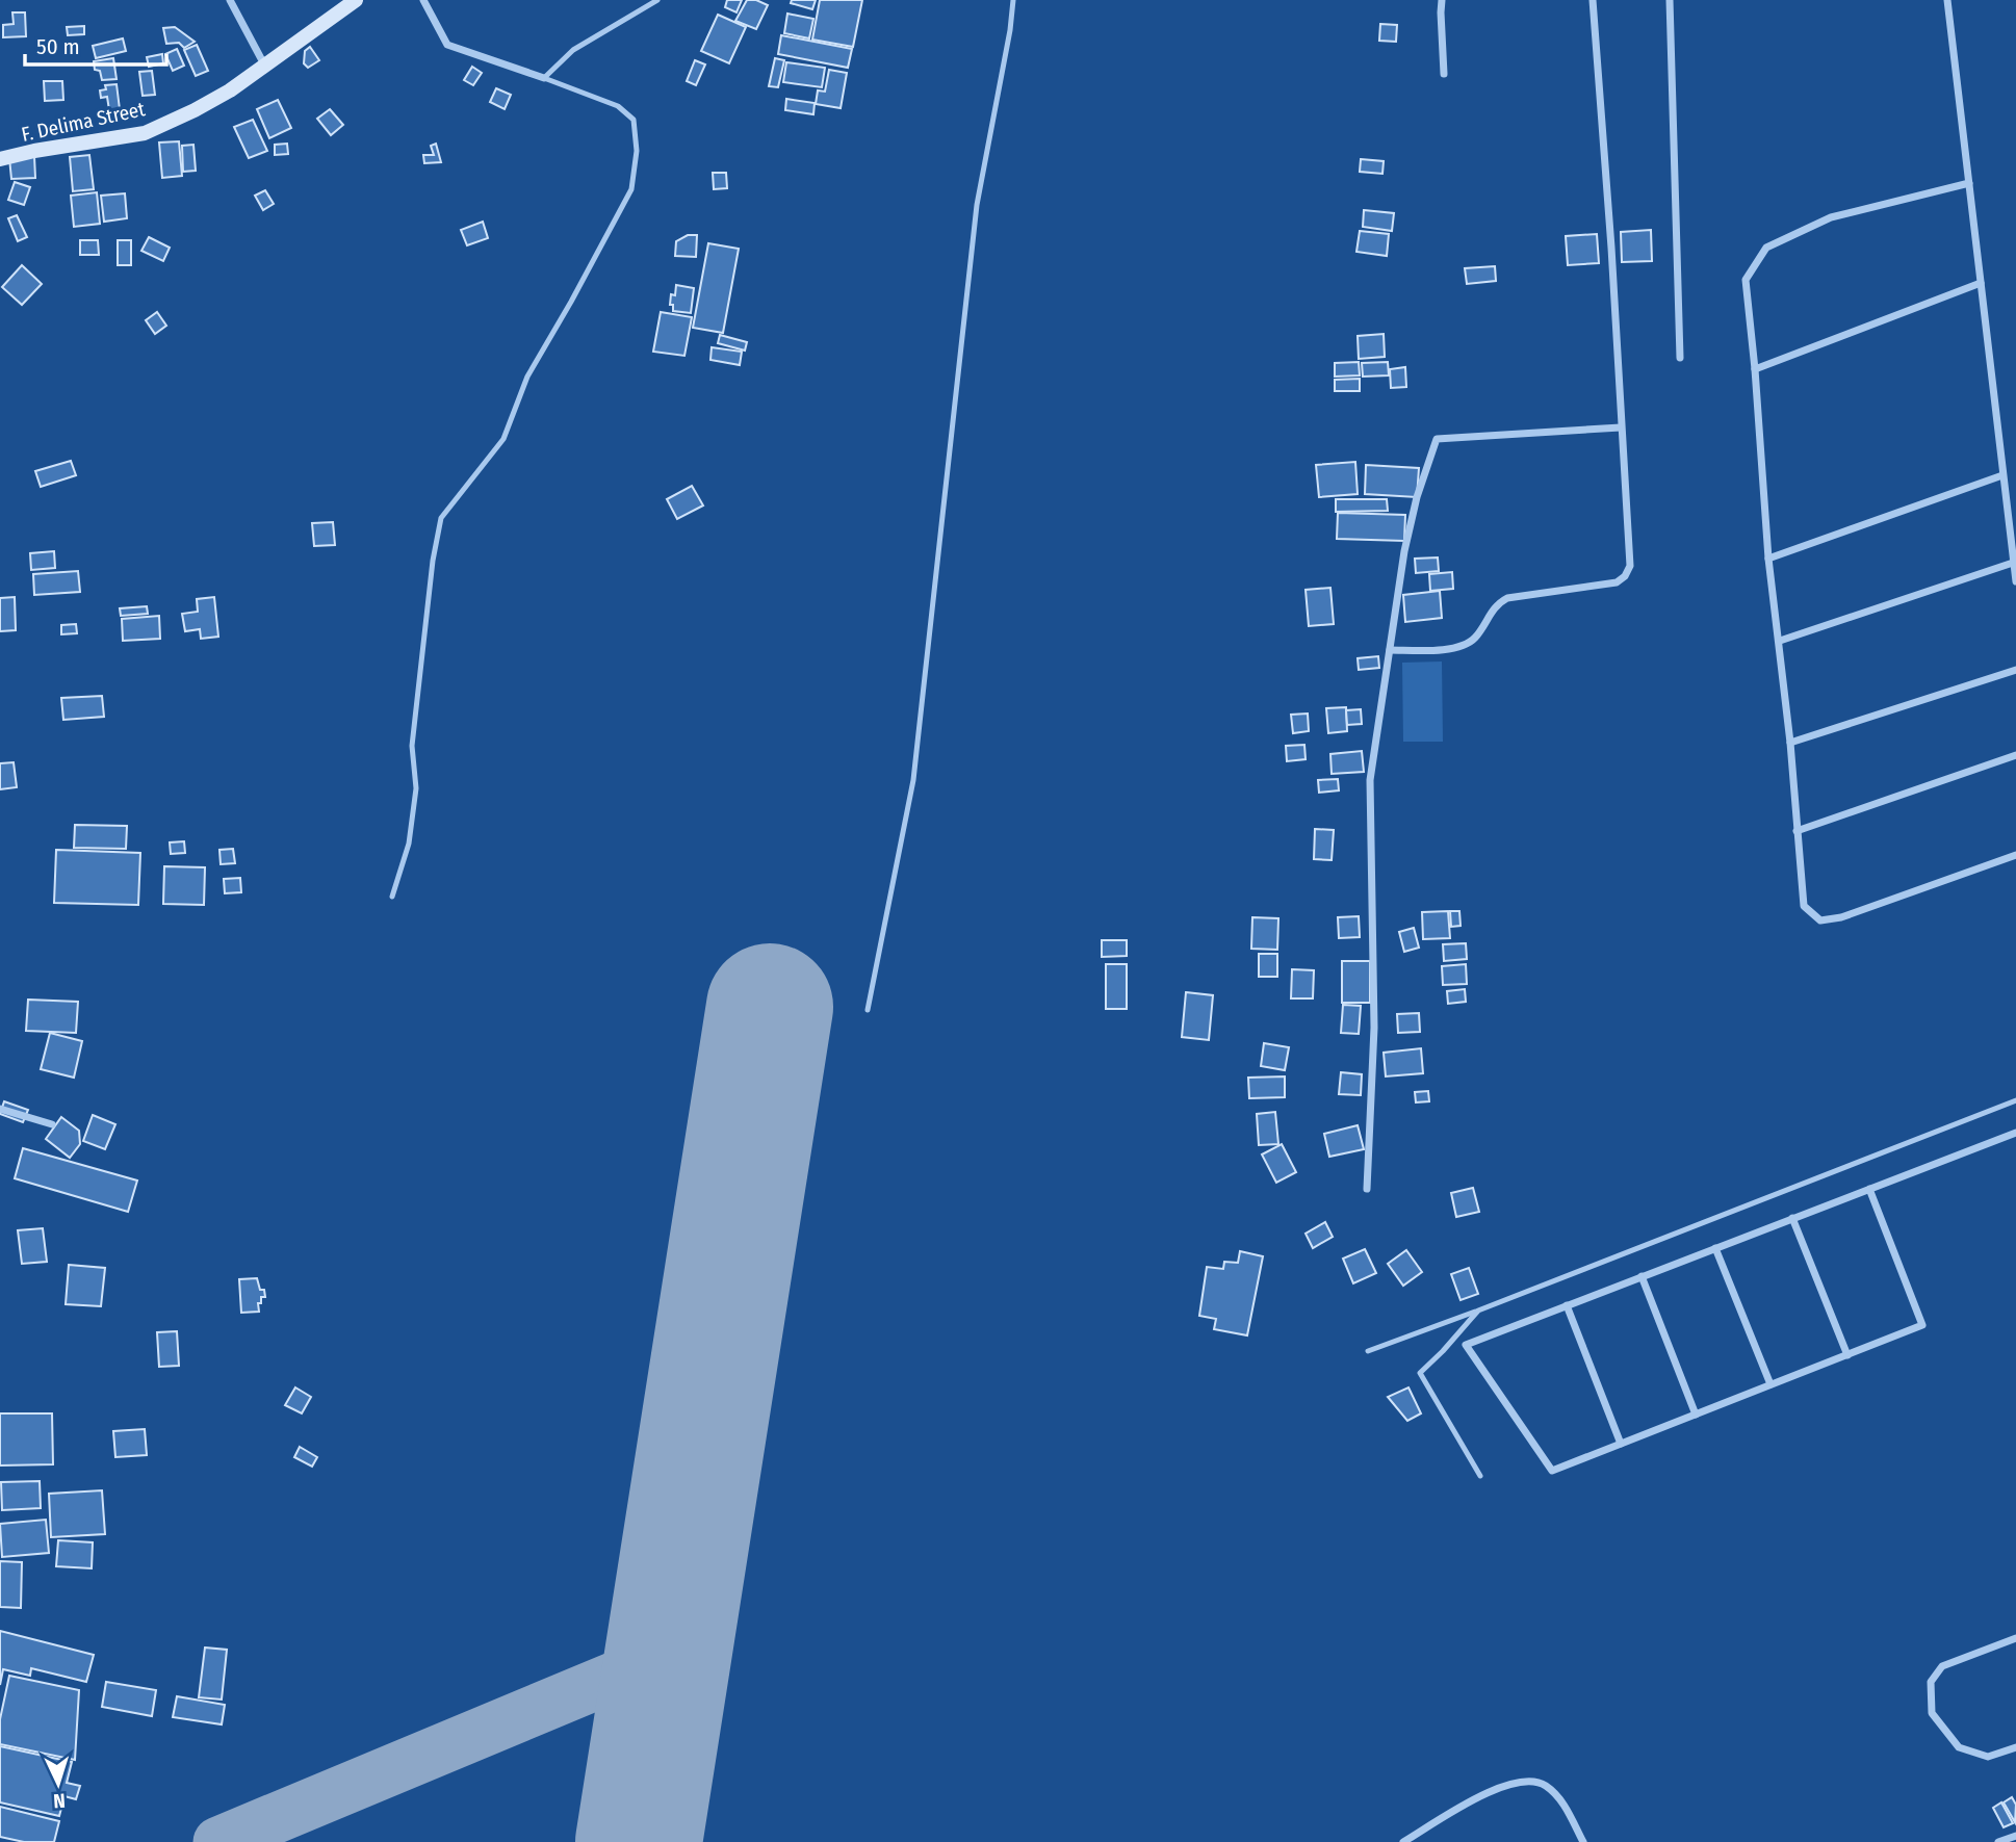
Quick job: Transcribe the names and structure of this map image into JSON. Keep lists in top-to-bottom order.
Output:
{
  "streets": {
    "street": ["F. Delima Street"]
  },
  "scale_bar": "50 m",
  "north": "bottom"
}
